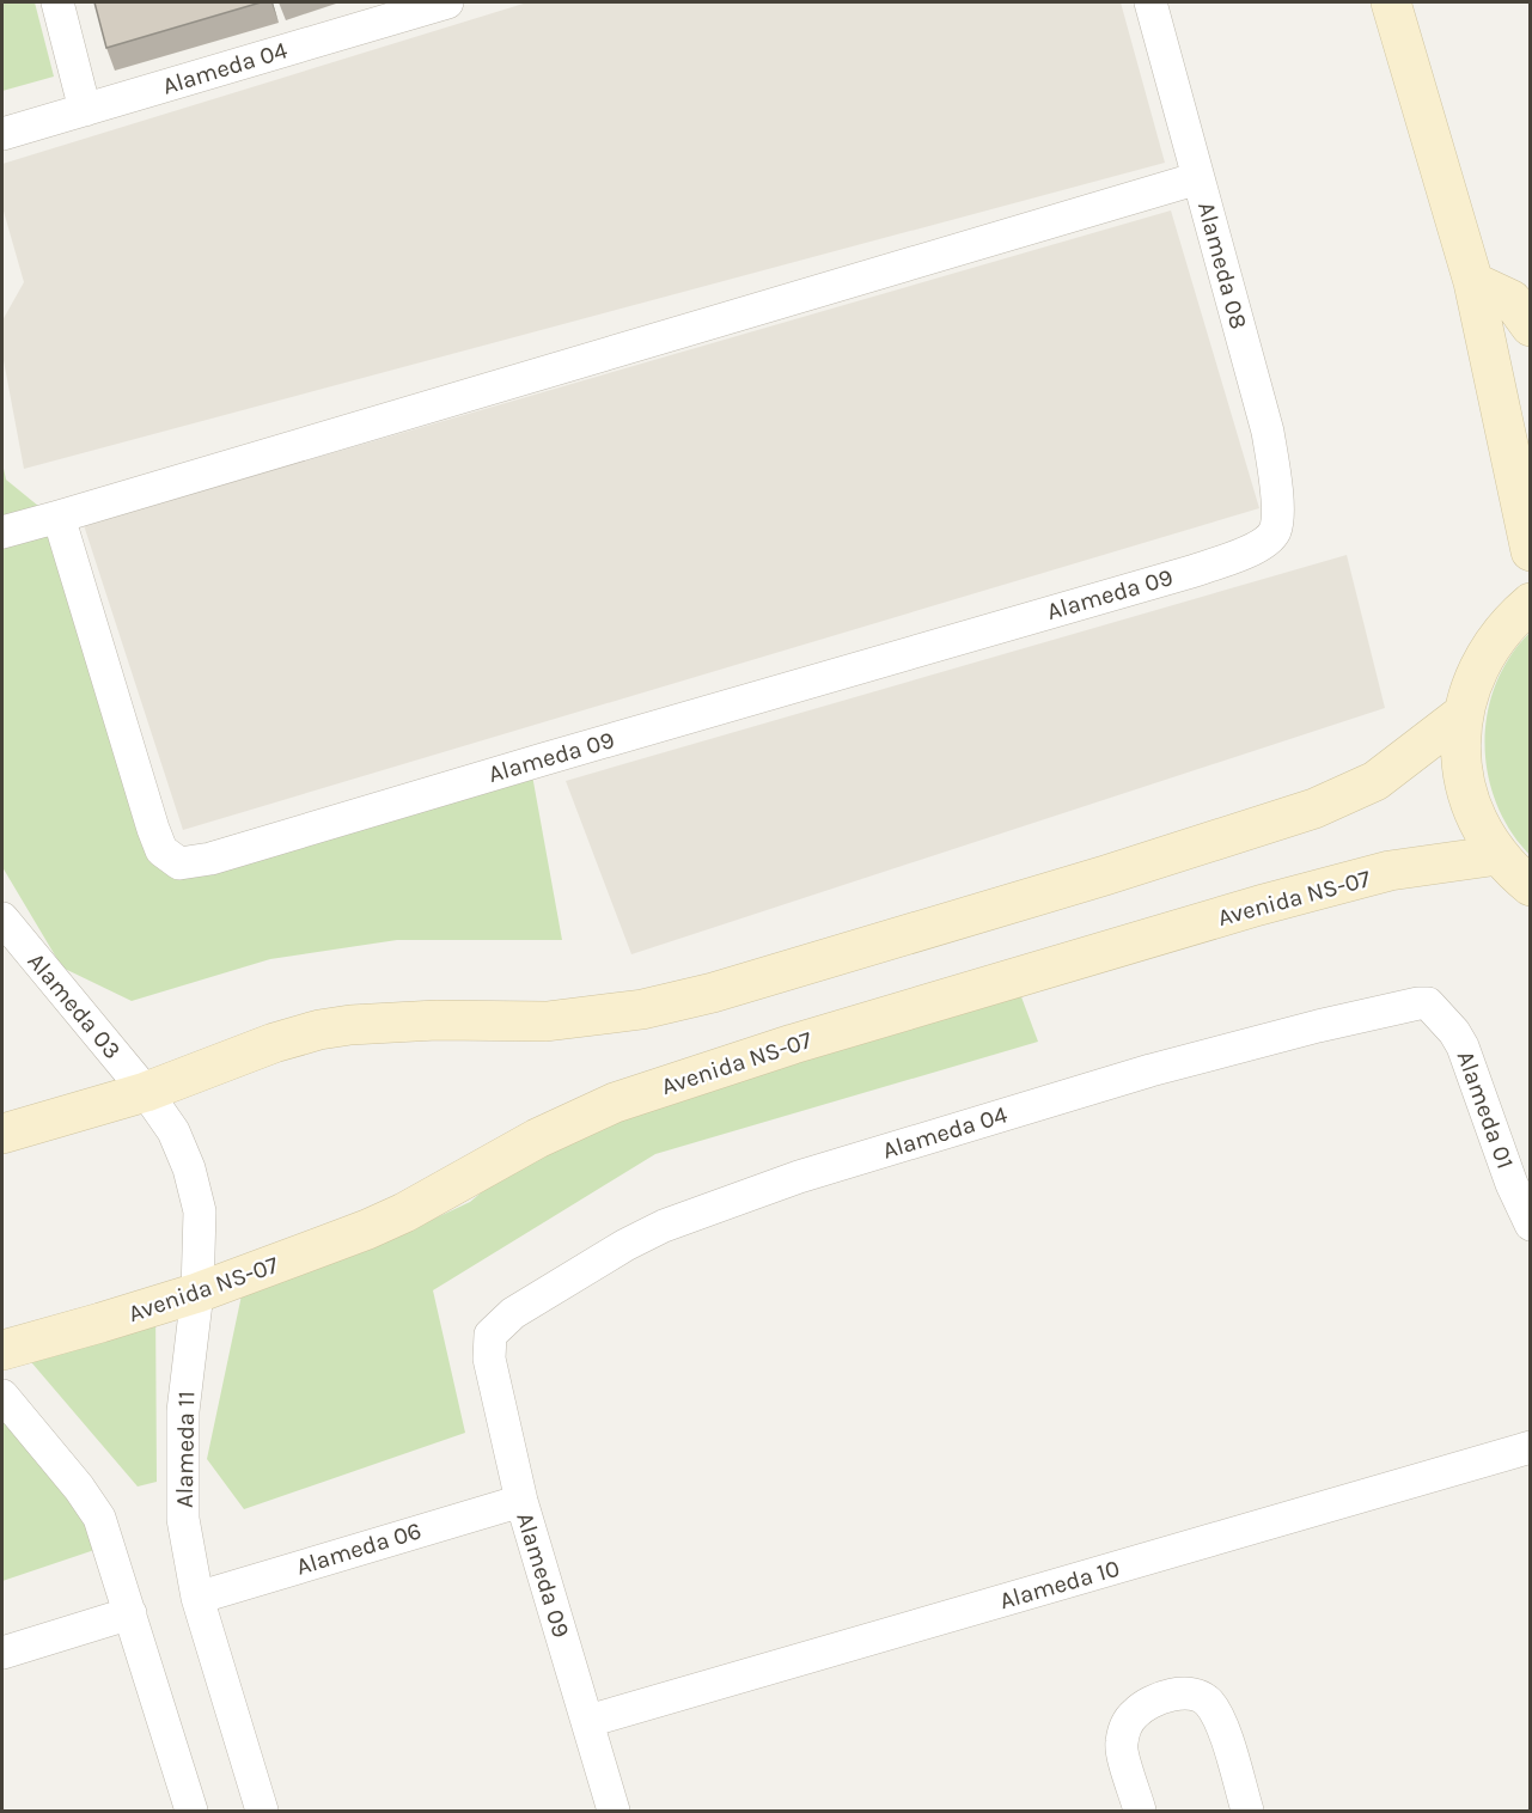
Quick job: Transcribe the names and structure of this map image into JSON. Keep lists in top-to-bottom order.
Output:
{
  "streets": {
    "street": [
      "Alameda 04",
      "Alameda 08",
      "Alameda 09",
      "Avenida NS-07",
      "Alameda 03",
      "Alameda 01",
      "Alameda 11",
      "Alameda 06",
      "Alameda 10"
    ]
  },
  "crossings": [
    ["Alameda 04", "Alameda 09"],
    ["Alameda 04", "Alameda 01"],
    ["Alameda 08", "Alameda 09"],
    ["Alameda 09", "Alameda 06"],
    ["Alameda 09", "Alameda 10"],
    ["Avenida NS-07", "Alameda 11"],
    ["Alameda 03", "Alameda 11"],
    ["Alameda 11", "Alameda 06"]
  ]
}
